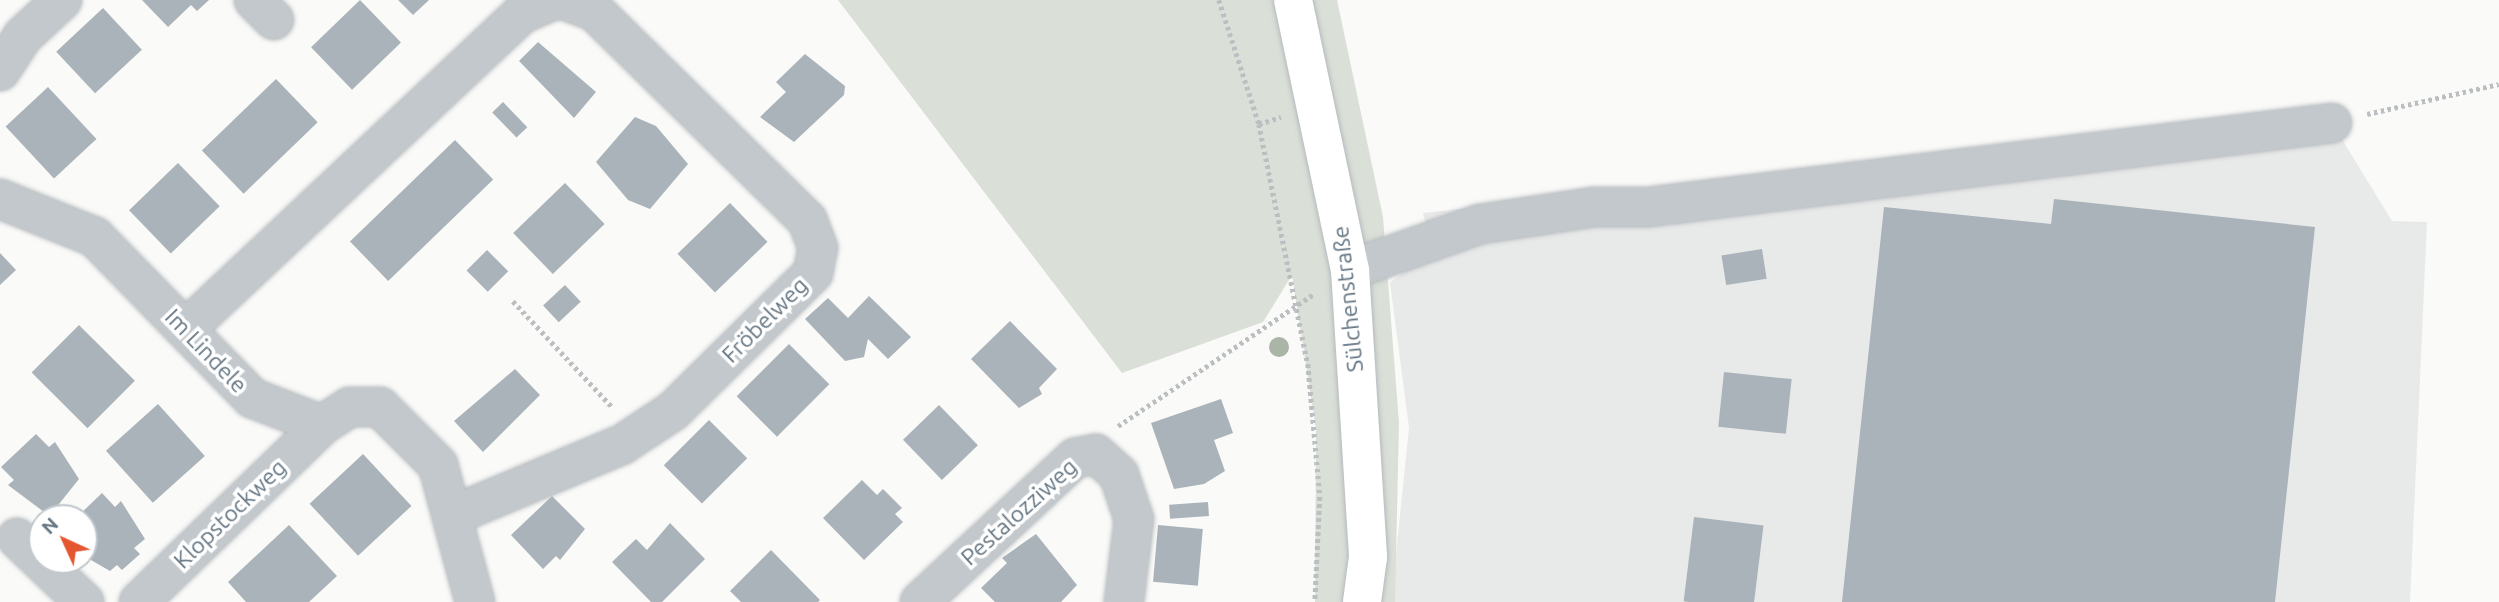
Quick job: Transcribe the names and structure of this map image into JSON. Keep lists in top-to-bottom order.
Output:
{
  "streets": {
    "main road": ["Sülchenstraße"],
    "street": [
      "Fröbelweg",
      "Im Lindele",
      "Pestalozziweg",
      "Klopstockweg"
    ]
  },
  "crossings": [
    ["Im Lindele", "Klopstockweg"]
  ],
  "north": "top left"
}
